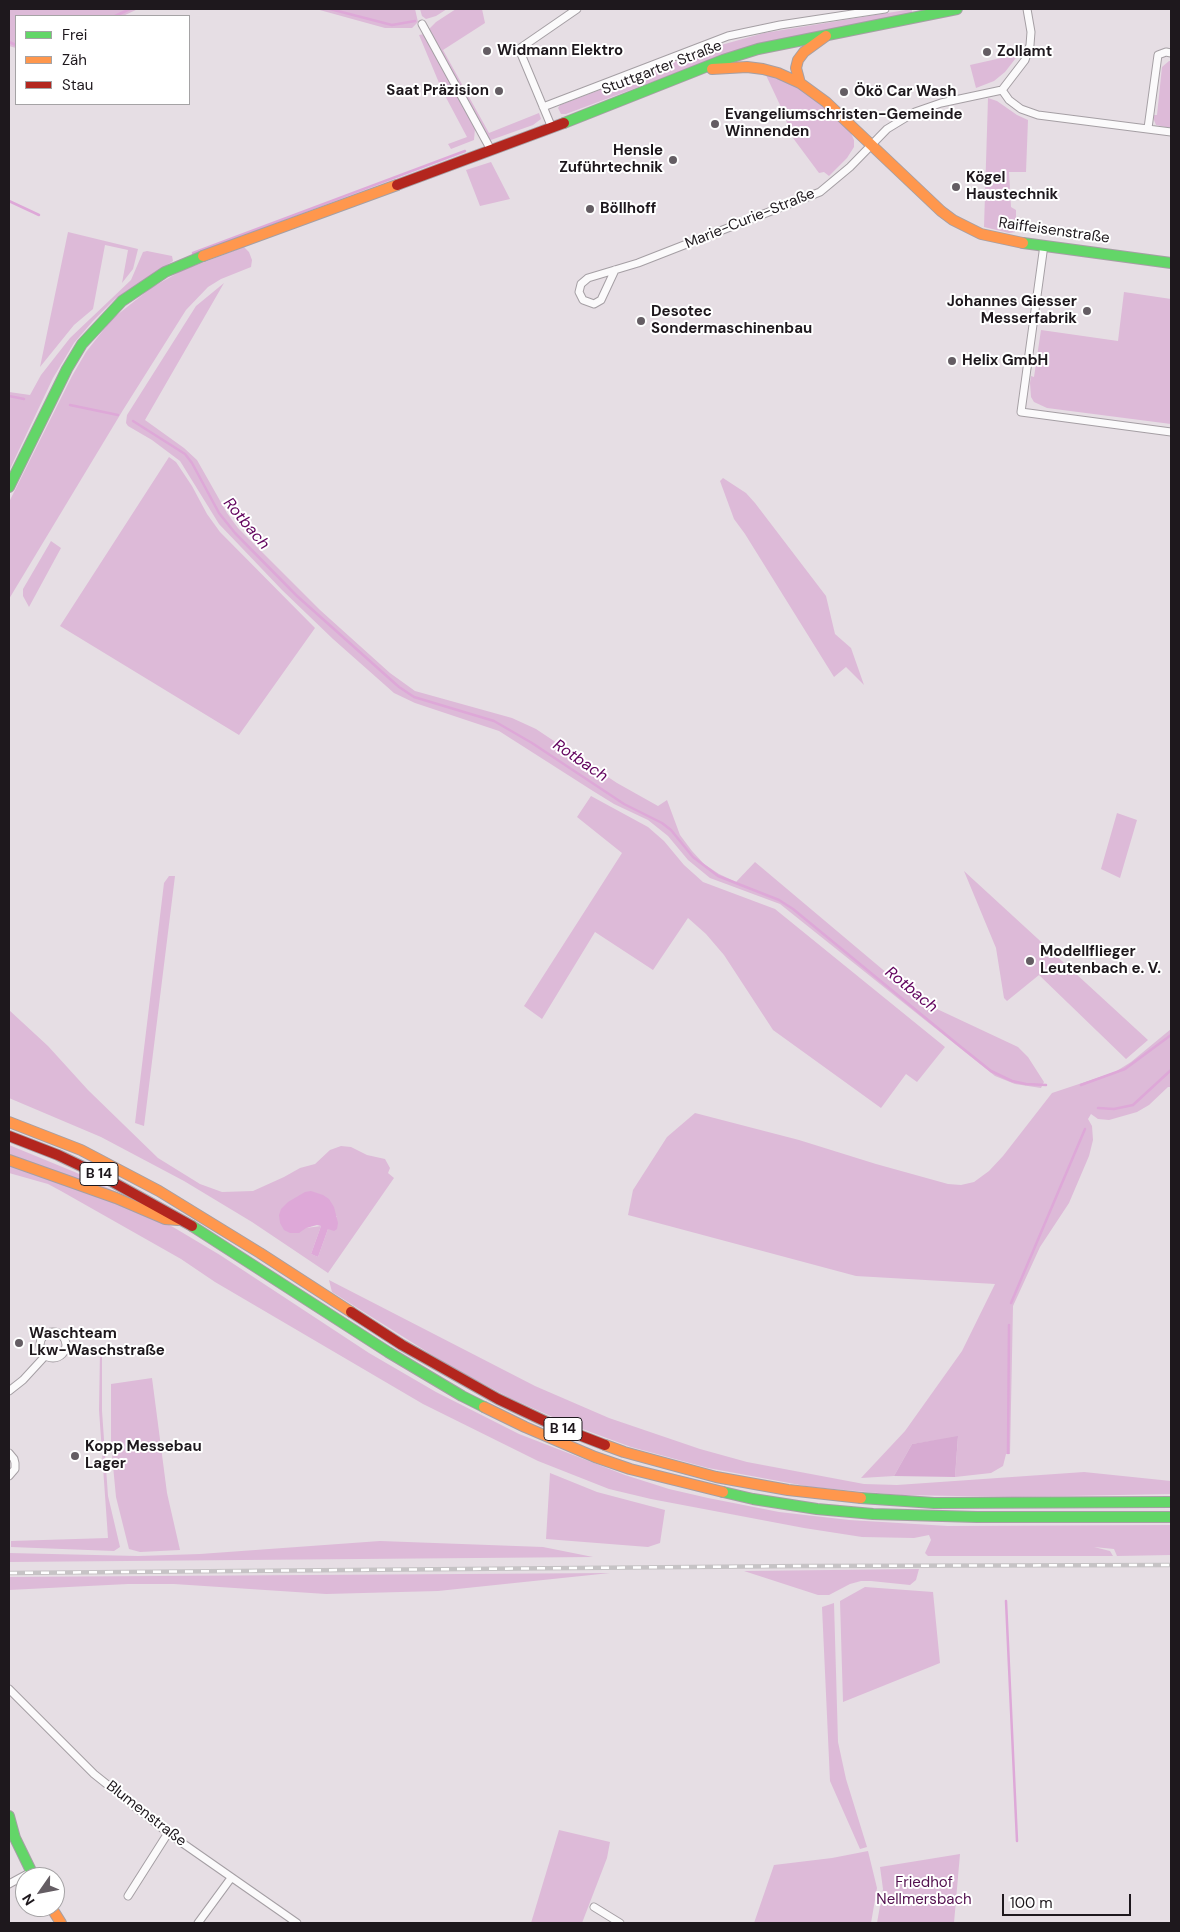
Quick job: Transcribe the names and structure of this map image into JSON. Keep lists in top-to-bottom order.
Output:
{
  "streets": {
    "main road": ["Stuttgarter Straße", "Raiffeisenstraße", "B 14"],
    "street": ["Marie-Curie-Straße", "Blumenstraße"]
  },
  "crossings": [
    ["Stuttgarter Straße", "Raiffeisenstraße"],
    ["Marie-Curie-Straße", "Raiffeisenstraße"]
  ],
  "water": ["Rotbach"],
  "parks": ["Friedhof Nellmersbach"],
  "places": [
    "Widmann Elektro",
    "Zollamt",
    "Saat Präzision",
    "Ökö Car Wash",
    "Evangeliumschristen-Gemeinde Winnenden",
    "Hensle Zuführtechnik",
    "Kögel Haustechnik",
    "Böllhoff",
    "Johannes Giesser Messerfabrik",
    "Desotec Sondermaschinenbau",
    "Helix GmbH",
    "Modellflieger Leutenbach e. V.",
    "Waschteam Lkw-Waschstraße",
    "Kopp Messebau Lager"
  ],
  "legend": ["Frei", "Zäh", "Stau"],
  "scale_bar": "100 m",
  "north": "bottom left"
}
